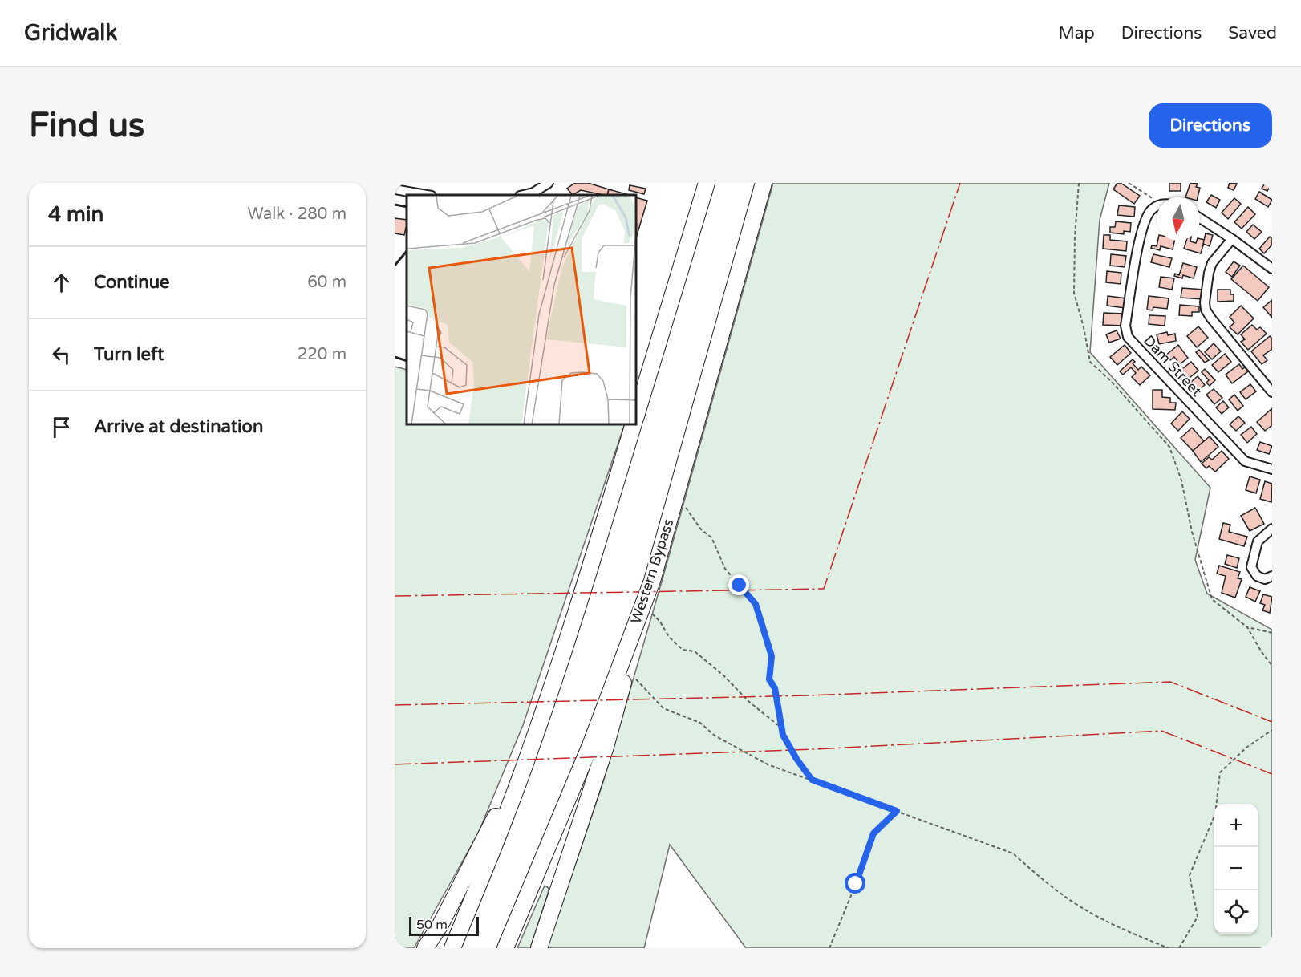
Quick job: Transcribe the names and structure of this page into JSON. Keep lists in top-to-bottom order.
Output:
{
  "streets": {
    "highway": ["Western Bypass"],
    "street": ["Dam Street"]
  },
  "scale_bar": "50 m",
  "north": "bottom",
  "page": {
    "header": "Gridwalk",
    "nav": ["Map", "Directions", "Saved"],
    "buttons": "Directions",
    "title": "Find us",
    "heading": ["4 min", "Walk · 280 m"],
    "list": [
      ["Continue", "60 m"],
      ["Turn left", "220 m"],
      "Arrive at destination"
    ],
    "map_buttons": ["+", "−"],
    "scale": "50 m"
  }
}
